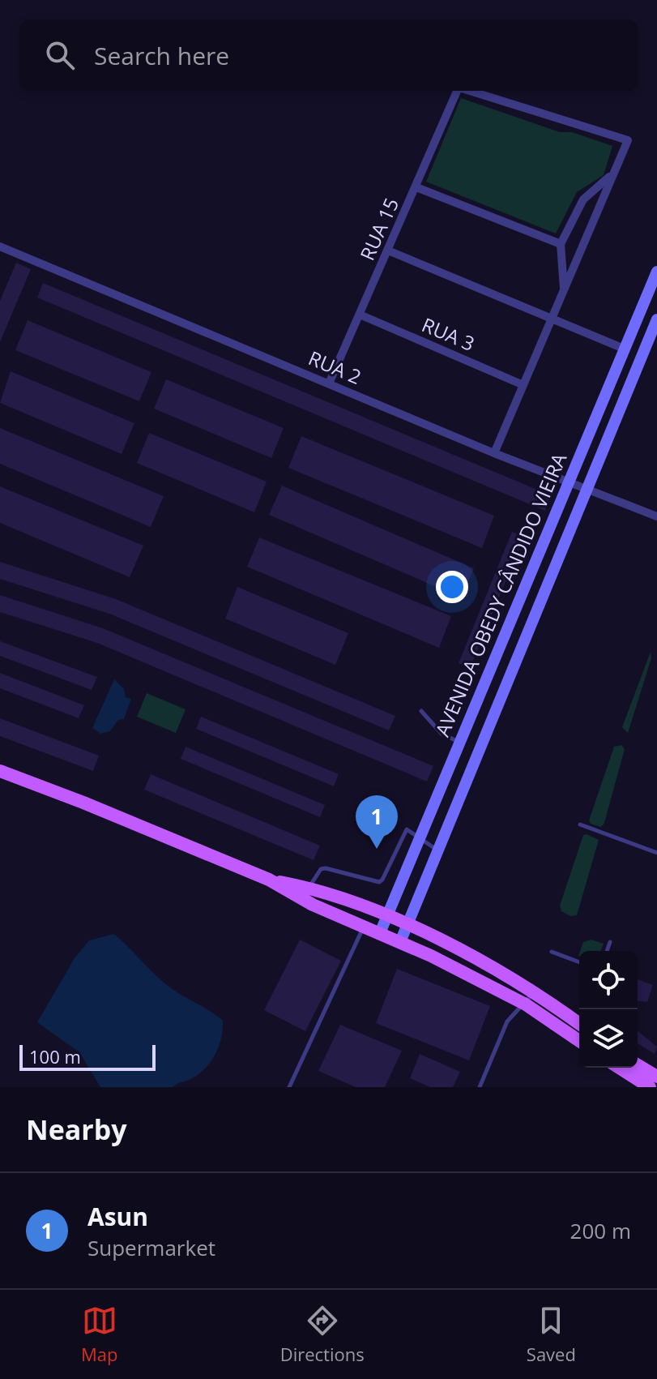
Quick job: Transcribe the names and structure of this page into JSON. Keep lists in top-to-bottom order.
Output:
{
  "streets": {
    "main road": ["AVENIDA OBEDY CÂNDIDO VIEIRA"],
    "street": ["RUA 15", "RUA 3", "RUA 2"]
  },
  "crossings": [
    ["RUA 15", "RUA 3"],
    ["RUA 15", "RUA 2"],
    ["RUA 2", "AVENIDA OBEDY CÂNDIDO VIEIRA"]
  ],
  "scale_bar": "100 m",
  "page": {
    "search": "Search here",
    "pins": "1",
    "scale": "100 m",
    "heading": "Nearby",
    "list": [
      {
        "mark": "1",
        "name": "Asun",
        "note": "Supermarket",
        "value": "200 m"
      }
    ],
    "nav": ["Map", "Directions", "Saved"]
  }
}
